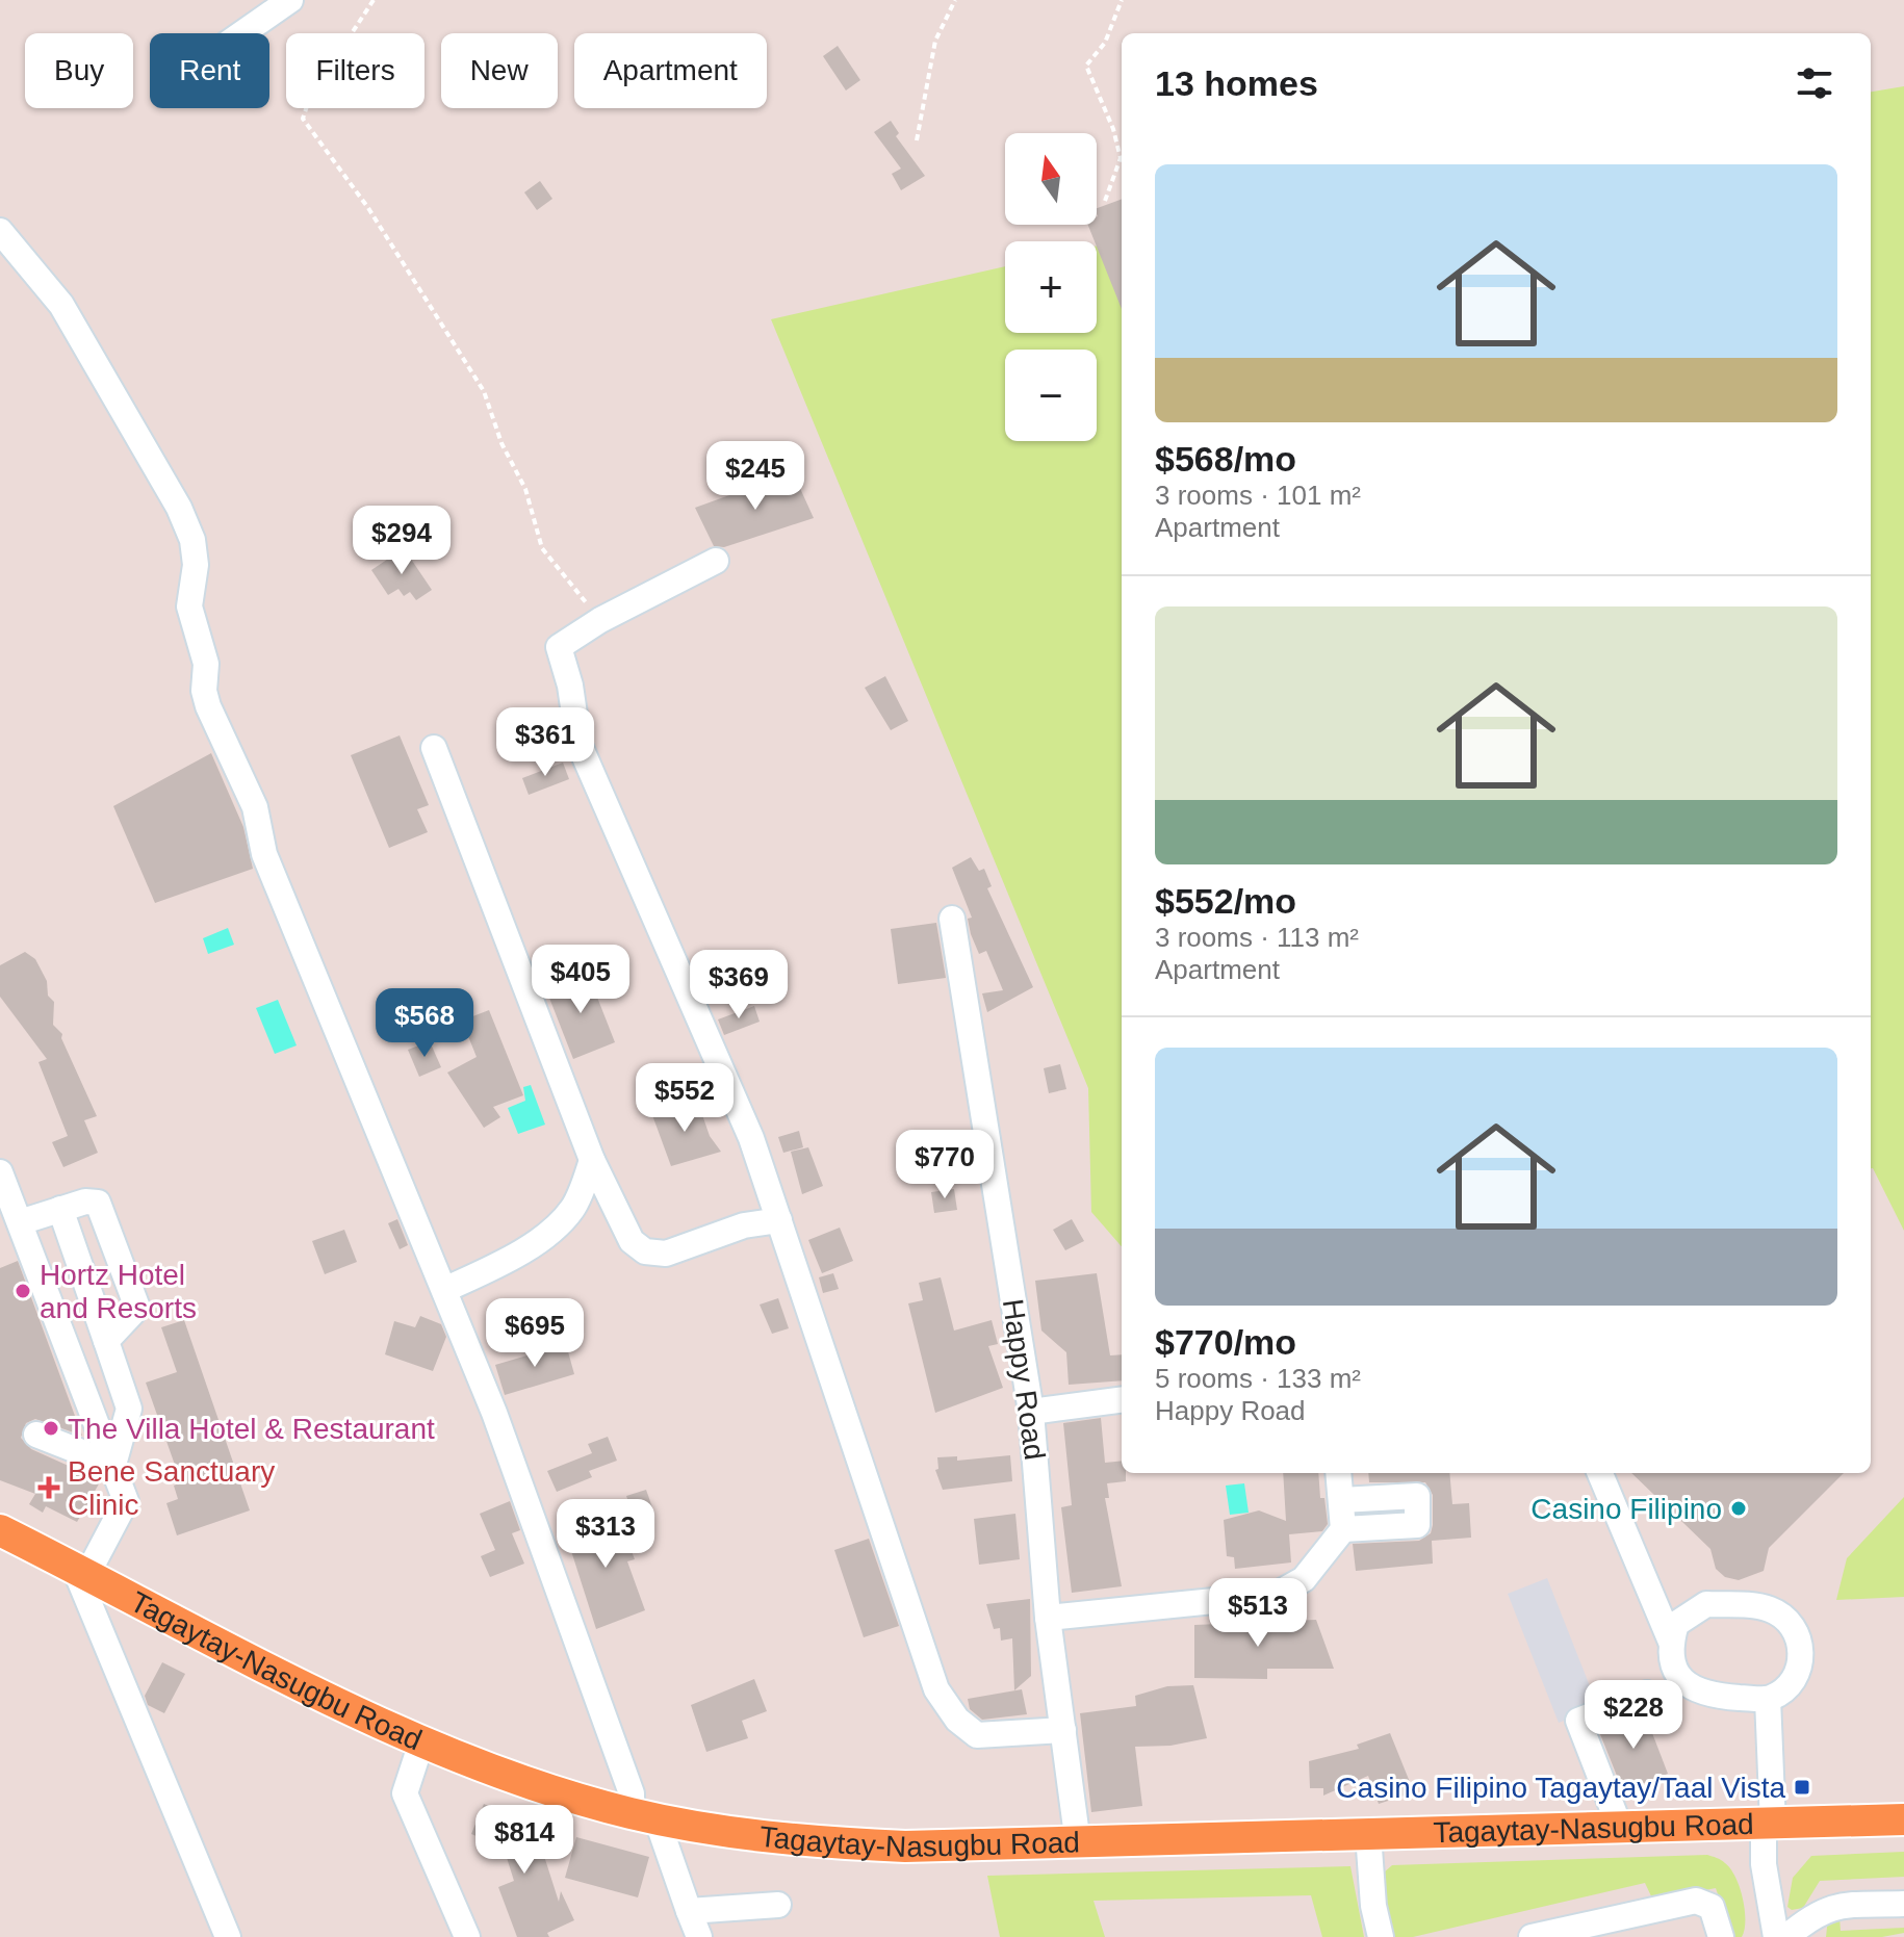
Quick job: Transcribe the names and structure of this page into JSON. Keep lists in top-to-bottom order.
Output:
{
  "streets": {
    "main road": ["Tagaytay-Nasugbu Road"],
    "street": ["Happy Road"]
  },
  "crossings": [
    ["Happy Road", "Tagaytay-Nasugbu Road"]
  ],
  "places": {
    "other": ["Hortz Hotel and Resorts", "The Villa Hotel & Restaurant", "Casino Filipino"],
    "health": ["Bene Sanctuary Clinic"],
    "transit": ["Casino Filipino Tagaytay/Taal Vista"]
  },
  "north": "top",
  "page": {
    "chip": [
      "Buy",
      "Rent",
      "Filters",
      "New",
      "Apartment"
    ],
    "heading": "13 homes",
    "map_buttons": ["+", "−"],
    "list": [
      {
        "name": "$568/mo",
        "note": "3 rooms · 101 m² · Apartment"
      },
      {
        "name": "$552/mo",
        "note": "3 rooms · 113 m² · Apartment"
      },
      {
        "name": "$770/mo",
        "note": "5 rooms · 133 m² · Happy Road"
      }
    ],
    "price": [
      "$245",
      "$294",
      "$361",
      "$405",
      "$369",
      "$568",
      "$552",
      "$770",
      "$695",
      "$313",
      "$513",
      "$228",
      "$814"
    ]
  }
}
